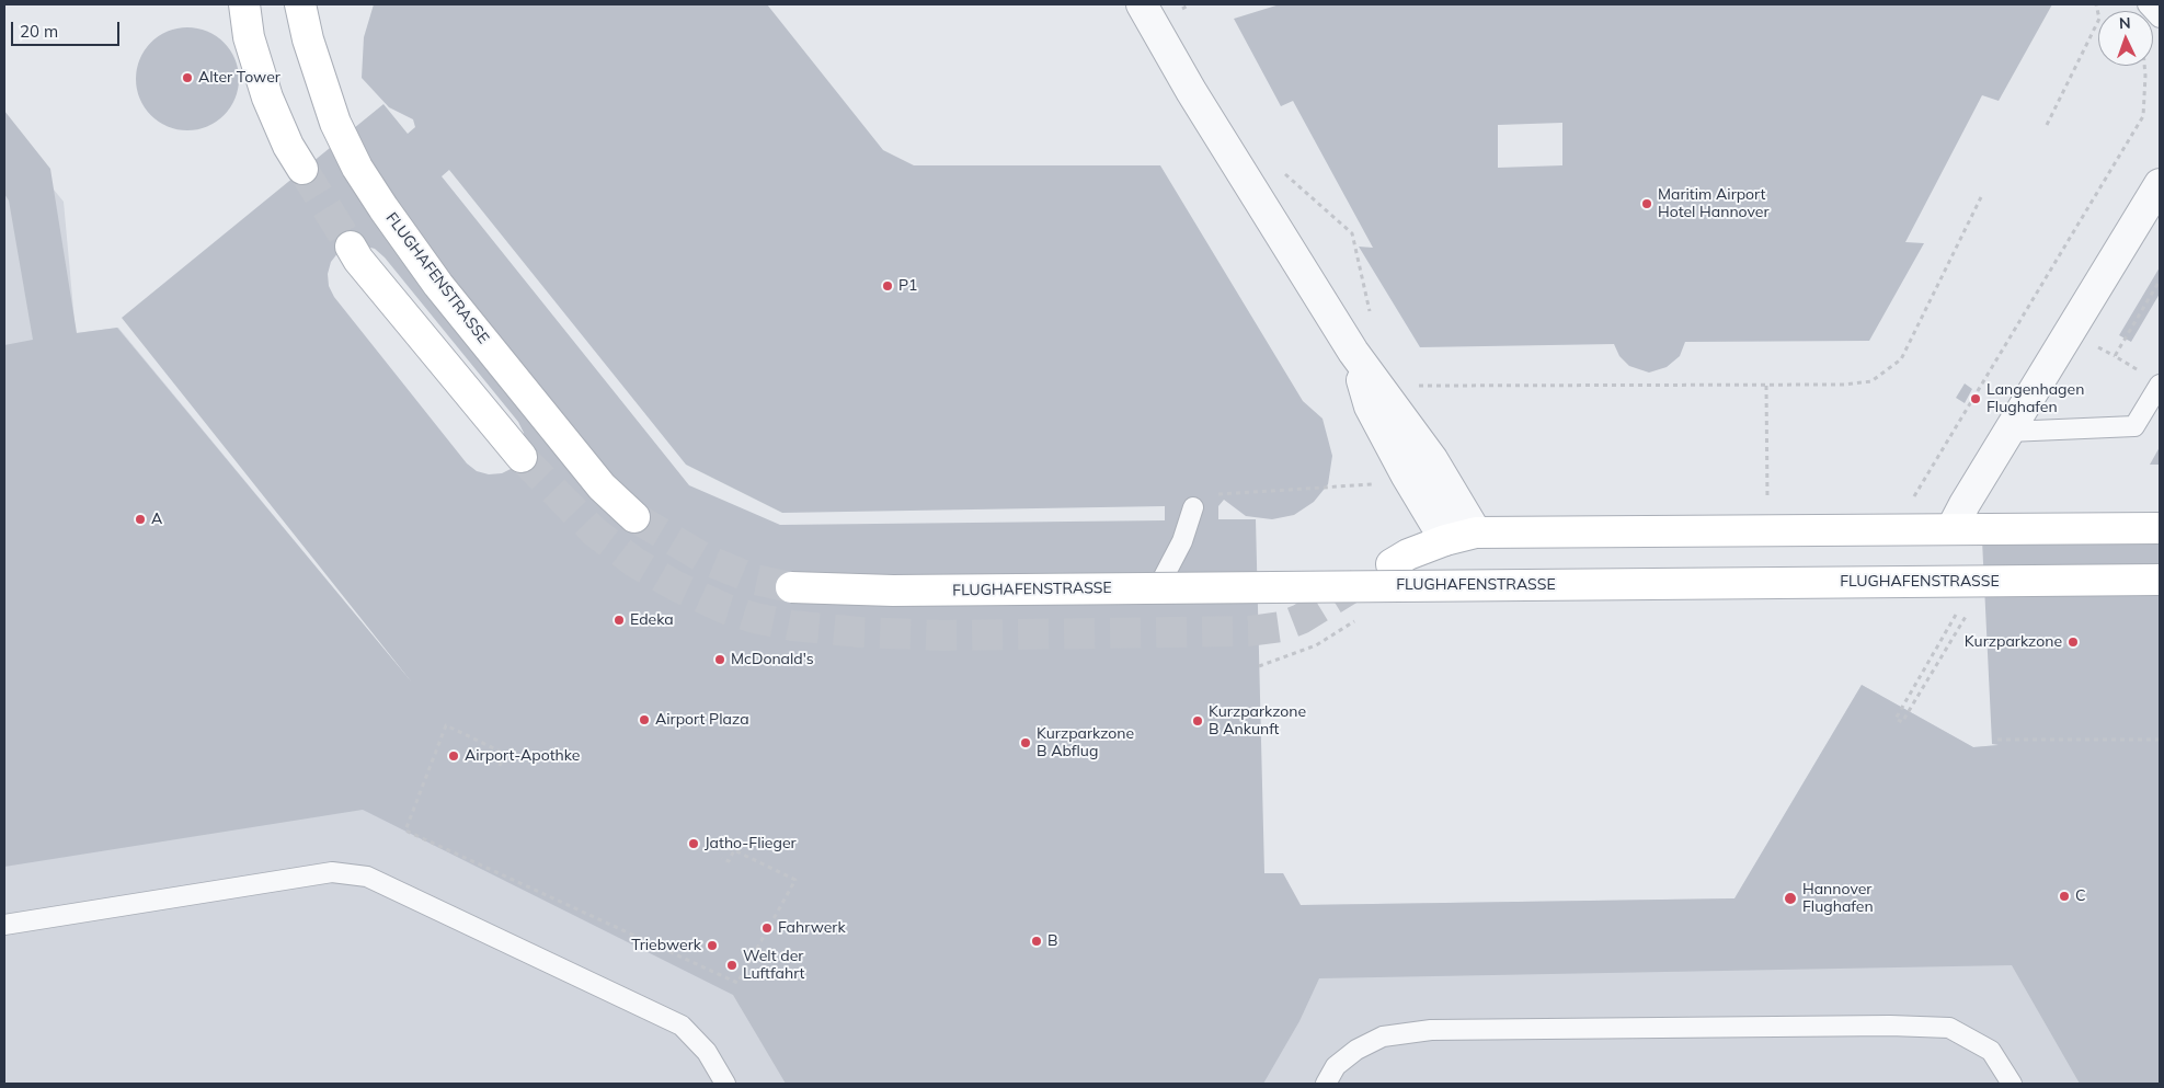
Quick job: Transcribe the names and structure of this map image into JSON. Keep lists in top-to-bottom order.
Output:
{
  "streets": {
    "main road": ["FLUGHAFENSTRASSE"]
  },
  "places": [
    "Alter Tower",
    "Maritim Airport Hotel Hannover",
    "P1",
    "Langenhagen Flughafen",
    "A",
    "Edeka",
    "Kurzparkzone",
    "McDonald's",
    "Airport Plaza",
    "Kurzparkzone B Ankunft",
    "Kurzparkzone B Abflug",
    "Airport-Apothke",
    "Jatho-Flieger",
    "C",
    "Hannover Flughafen",
    "Fahrwerk",
    "B",
    "Triebwerk",
    "Welt der Luftfahrt"
  ],
  "scale_bar": "20 m",
  "north": "top"
}
